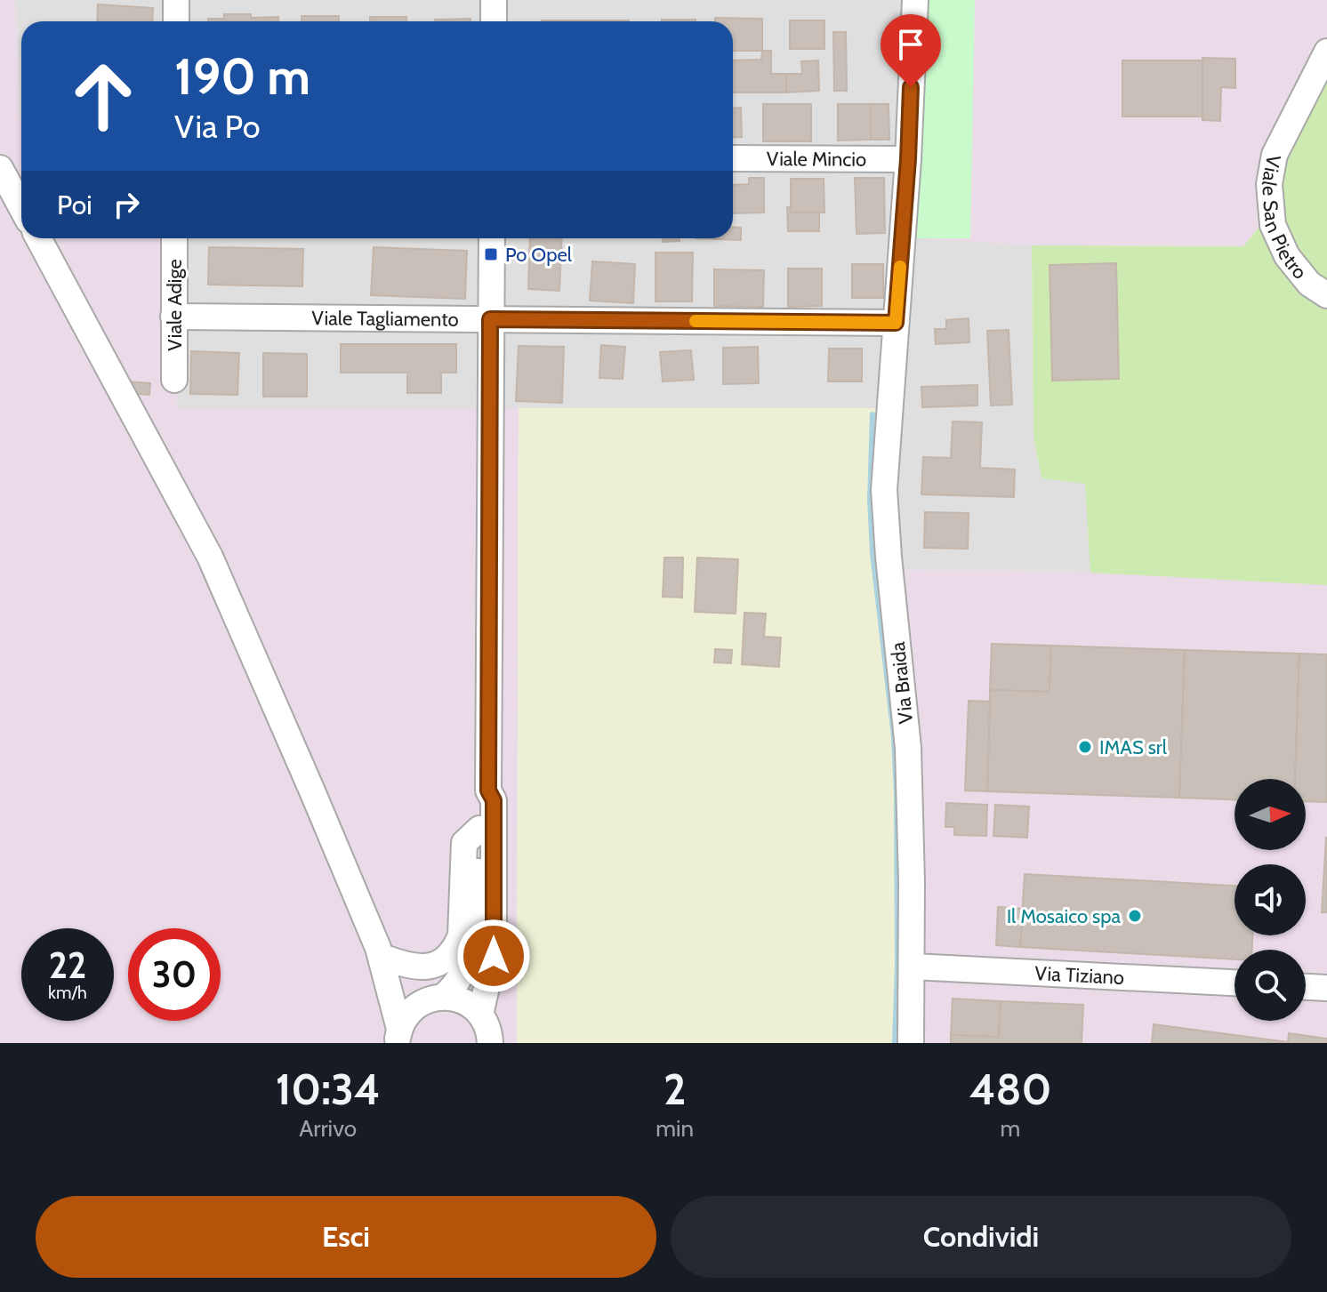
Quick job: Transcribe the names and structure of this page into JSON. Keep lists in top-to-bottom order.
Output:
{
  "streets": {
    "street": [
      "Viale Mincio",
      "Viale San Pietro",
      "Viale Adige",
      "Viale Tagliamento",
      "Via Braida",
      "Via Tiziano"
    ]
  },
  "crossings": [
    ["Viale Mincio", "Via Braida"],
    ["Viale Adige", "Viale Tagliamento"],
    ["Viale Tagliamento", "Via Braida"],
    ["Via Braida", "Via Tiziano"]
  ],
  "places": {
    "transit": ["Po Opel"],
    "other": ["IMAS srl", "Il Mosaico spa"]
  },
  "north": "right",
  "page": {
    "turn": ["190 m", "Via Po"],
    "then": "Poi",
    "speed": "22 km/h",
    "limit": "30",
    "eta": [
      "10:34",
      "Arrivo",
      "2",
      "min",
      "480",
      "m"
    ],
    "buttons": ["Esci", "Condividi"]
  }
}
